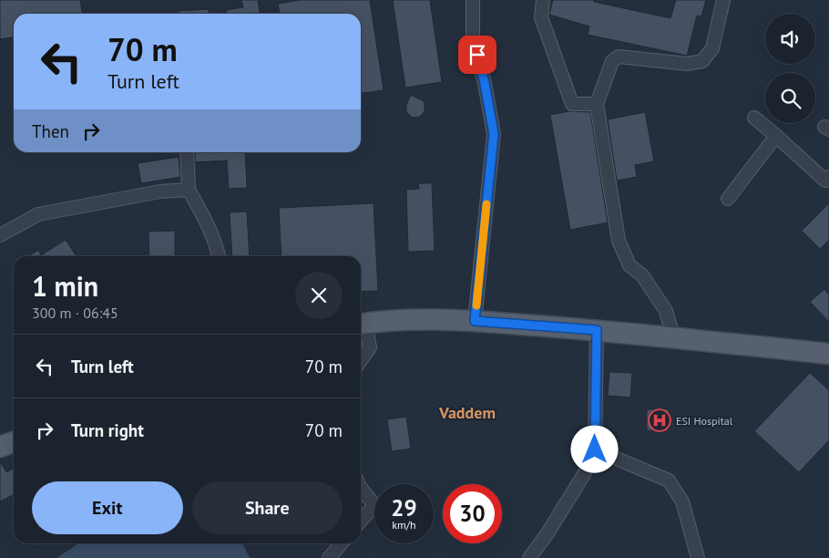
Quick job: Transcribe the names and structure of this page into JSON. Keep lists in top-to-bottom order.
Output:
{
  "districts": ["Vaddem"],
  "places": {
    "hospital": ["ESI Hospital"]
  },
  "page": {
    "turn": ["70 m", "Turn left"],
    "then": "Then",
    "heading": ["1 min", "300 m · 06:45"],
    "list": [
      {
        "name": "Turn left",
        "value": "70 m"
      },
      {
        "name": "Turn right",
        "value": "70 m"
      }
    ],
    "buttons": ["Exit", "Share"],
    "speed": "29 km/h",
    "limit": "30"
  }
}
